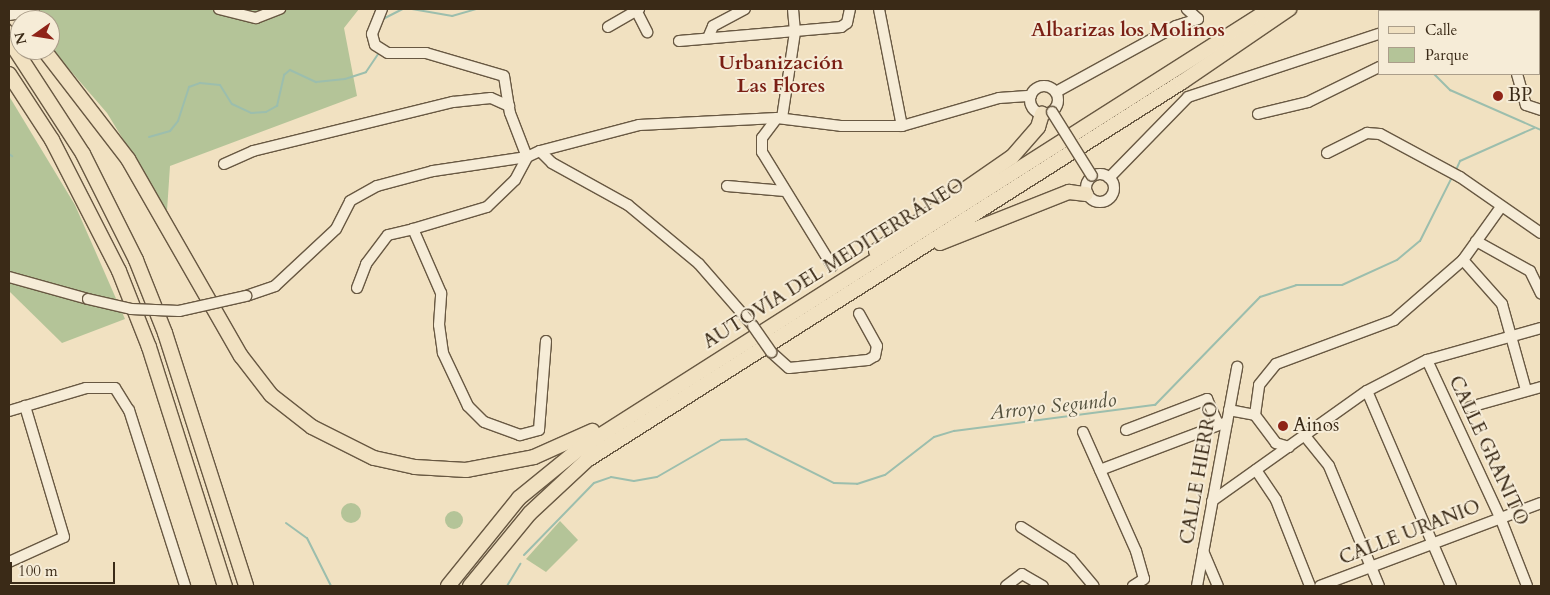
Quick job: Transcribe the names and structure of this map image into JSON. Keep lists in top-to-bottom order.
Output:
{
  "streets": {
    "highway": ["AUTOVÍA DEL MEDITERRÁNEO"],
    "street": ["CALLE GRANITO", "CALLE HIERRO", "CALLE URANIO"]
  },
  "crossings": [
    ["CALLE GRANITO", "CALLE URANIO"]
  ],
  "districts": ["Albarizas los Molinos", "Urbanización Las Flores"],
  "water": ["Arroyo Segundo"],
  "places": ["BP", "Ainos"],
  "legend": ["Calle", "Parque"],
  "scale_bar": "100 m",
  "north": "left"
}
